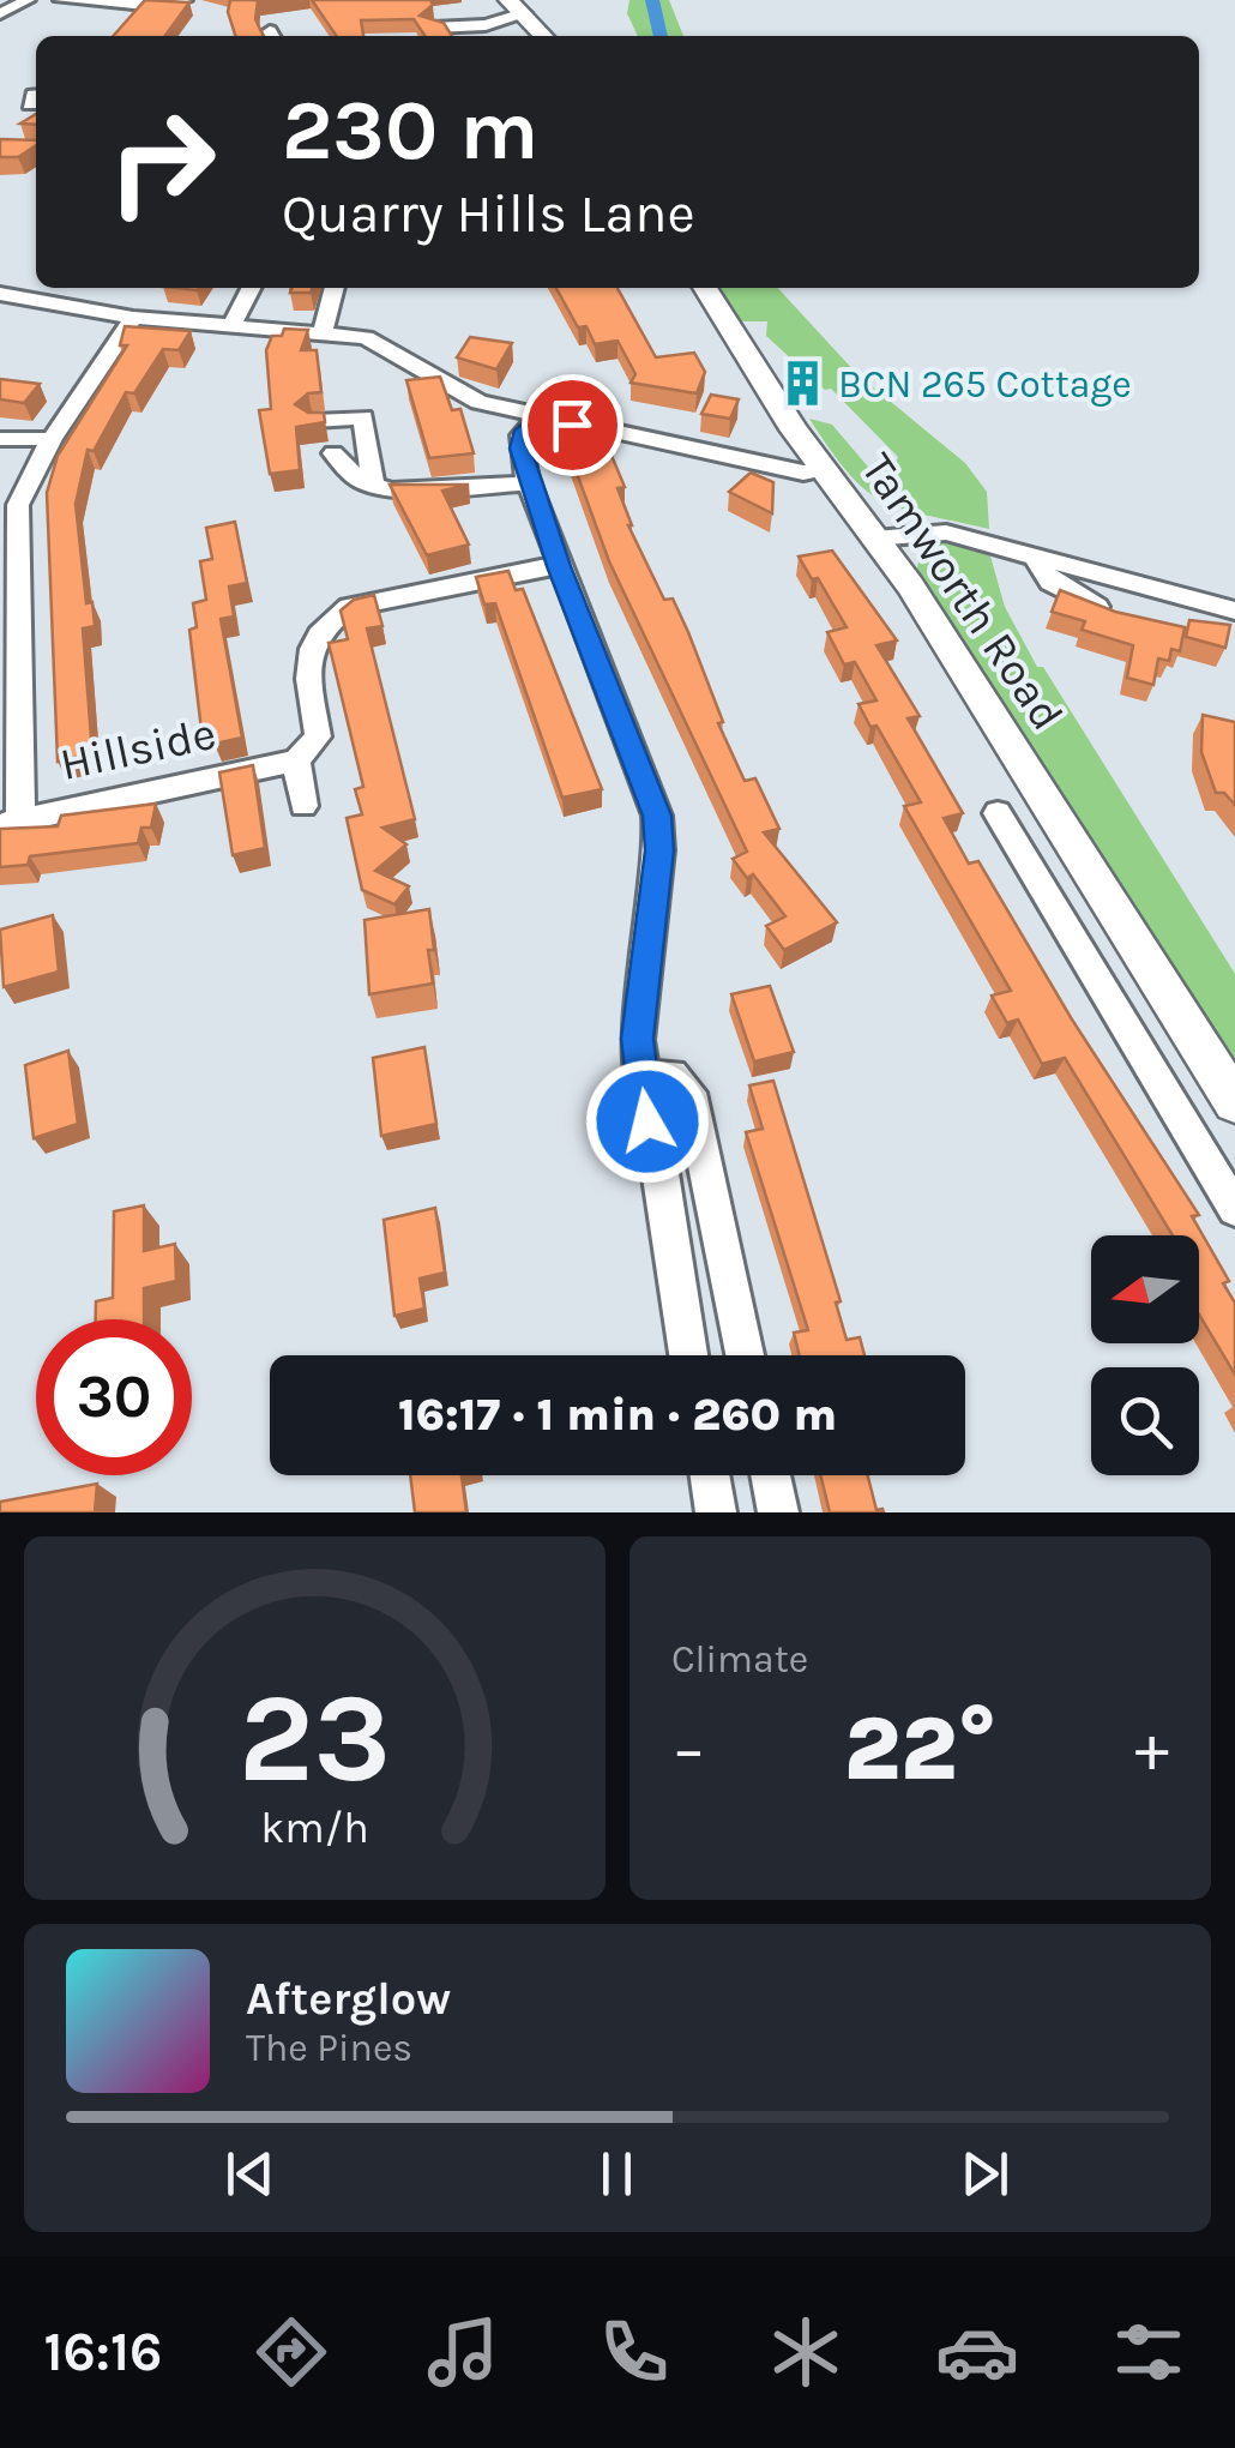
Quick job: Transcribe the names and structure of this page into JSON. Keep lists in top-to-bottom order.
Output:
{
  "streets": {
    "main road": ["Tamworth Road"],
    "street": ["Hillside"]
  },
  "places": {
    "building": ["BCN 265 Cottage"]
  },
  "north": "left",
  "page": {
    "turn": ["230 m", "Quarry Hills Lane"],
    "limit": "30",
    "trip": "16:17 · 1 min · 260 m",
    "tile": "Climate",
    "heat": ["−", "22°", "+"],
    "song": ["Afterglow", "The Pines"],
    "tabs": "16:16",
    "gauge": ["23", "km/h"]
  }
}
